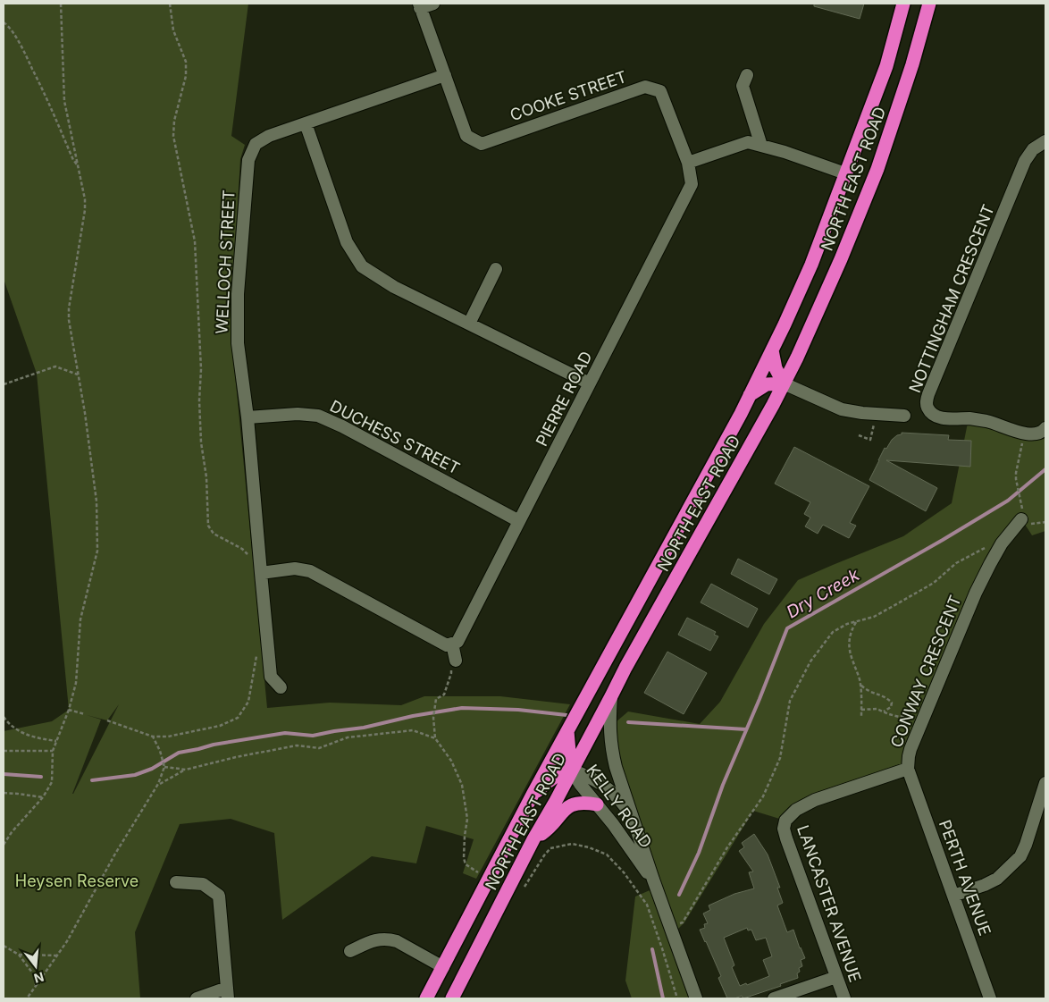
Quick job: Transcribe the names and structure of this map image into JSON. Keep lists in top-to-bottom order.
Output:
{
  "streets": {
    "highway": ["NORTH EAST ROAD"],
    "street": [
      "COOKE STREET",
      "WELLOCH STREET",
      "NOTTINGHAM CRESCENT",
      "PIERRE ROAD",
      "DUCHESS STREET",
      "CONWAY CRESCENT",
      "KELLY ROAD",
      "PERTH AVENUE",
      "LANCASTER AVENUE"
    ]
  },
  "crossings": [
    ["COOKE STREET", "WELLOCH STREET"],
    ["COOKE STREET", "PIERRE ROAD"],
    ["NORTH EAST ROAD", "KELLY ROAD"],
    ["WELLOCH STREET", "DUCHESS STREET"],
    ["PIERRE ROAD", "DUCHESS STREET"],
    ["CONWAY CRESCENT", "PERTH AVENUE"],
    ["CONWAY CRESCENT", "LANCASTER AVENUE"]
  ],
  "water": ["Dry Creek"],
  "parks": ["Heysen Reserve"],
  "north": "bottom"
}
